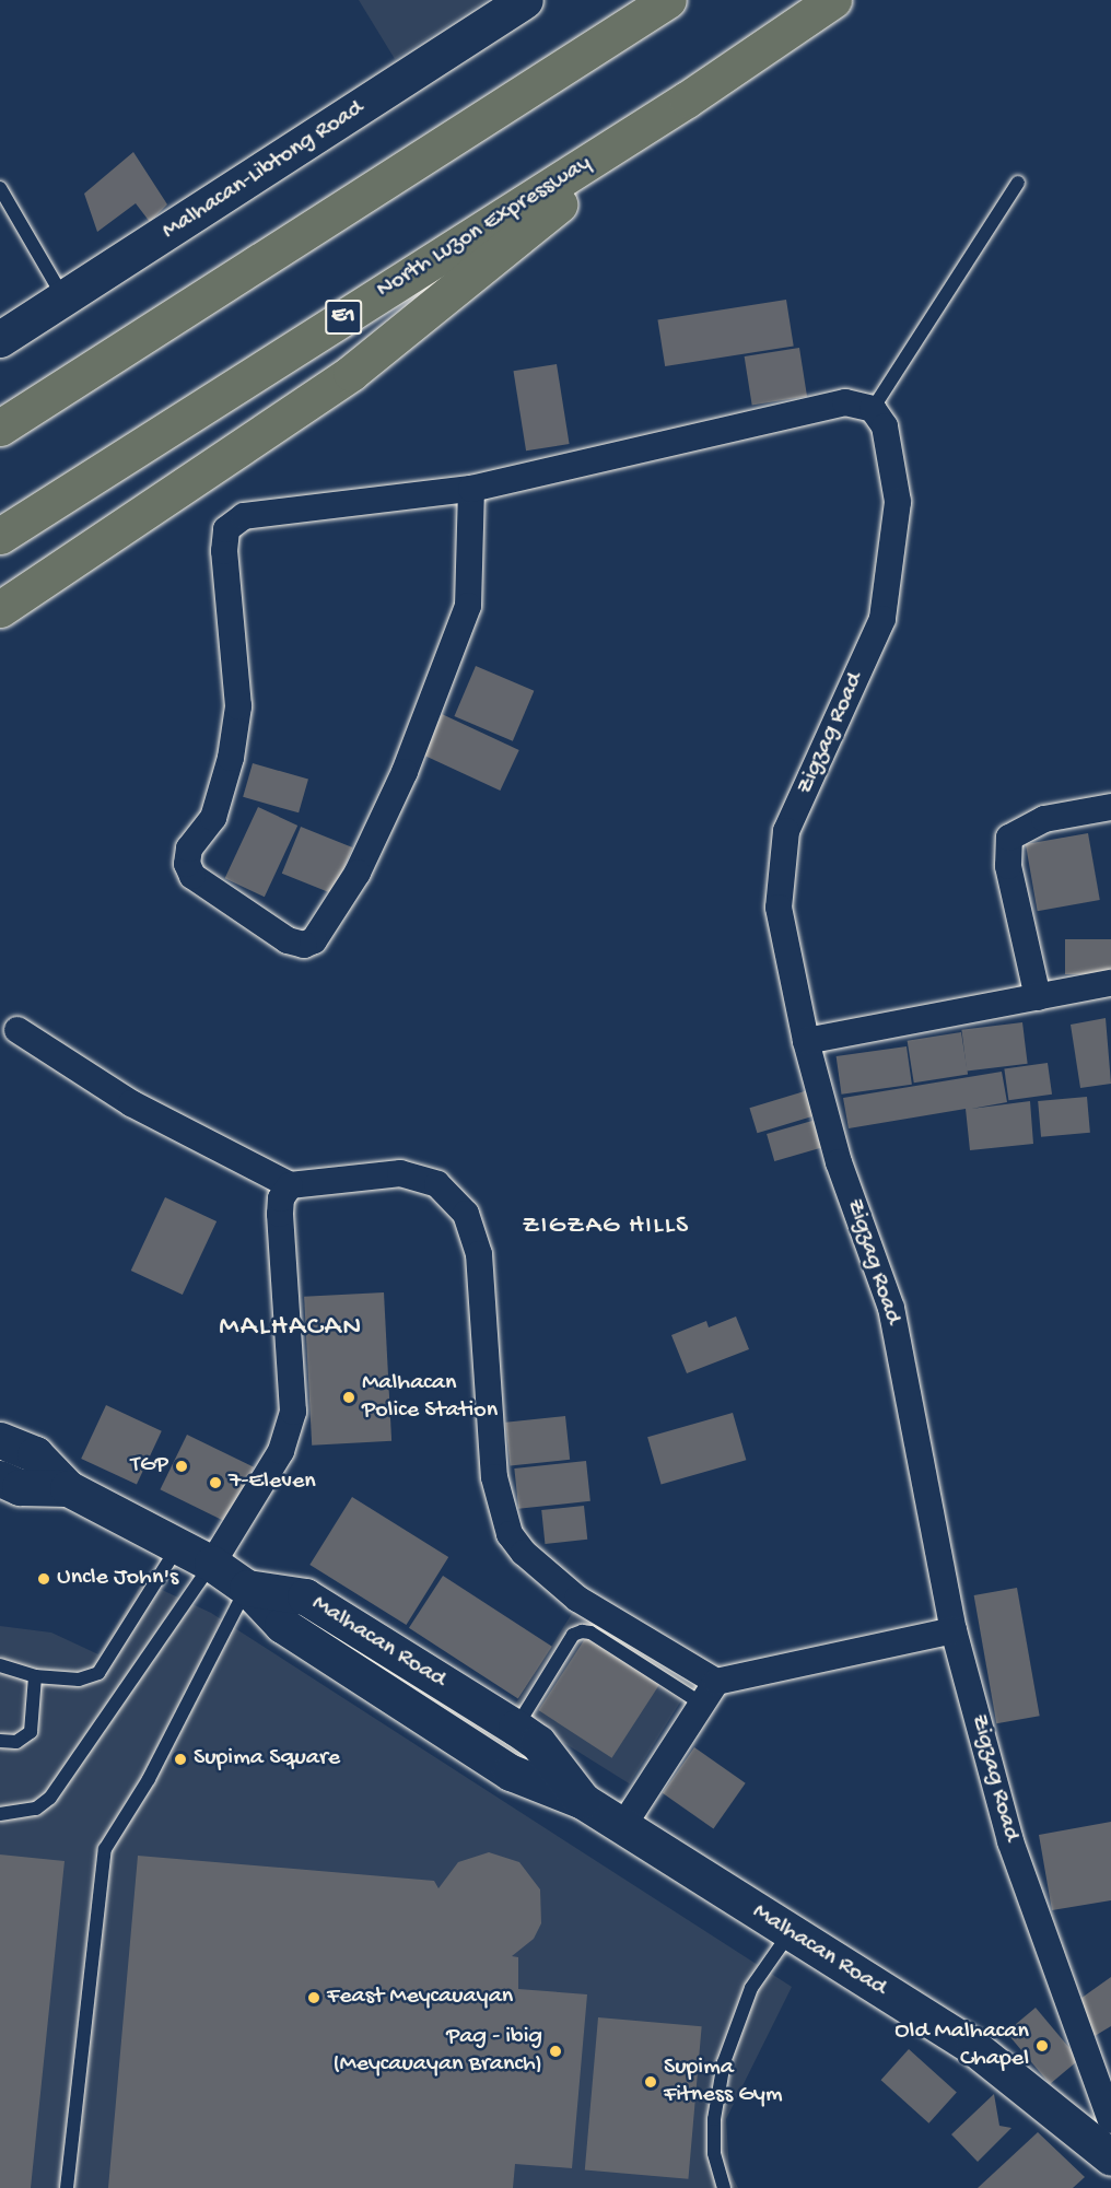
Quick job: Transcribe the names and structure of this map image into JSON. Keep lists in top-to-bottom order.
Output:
{
  "streets": {
    "highway": ["North Luzon Expressway", "E1"],
    "main road": ["Malhacan-Libtong Road", "Malhacan Road"],
    "street": ["Zigzag Road"]
  },
  "districts": ["ZIGZAG HILLS", "MALHACAN"],
  "places": [
    "Malhacan Police Station",
    "TGP",
    "7-Eleven",
    "Uncle John's",
    "Supima Square",
    "Feast Meycauayan",
    "Old Malhacan Chapel",
    "Pag - ibig (Meycauayan Branch)",
    "Supima Fitness Gym"
  ]
}
